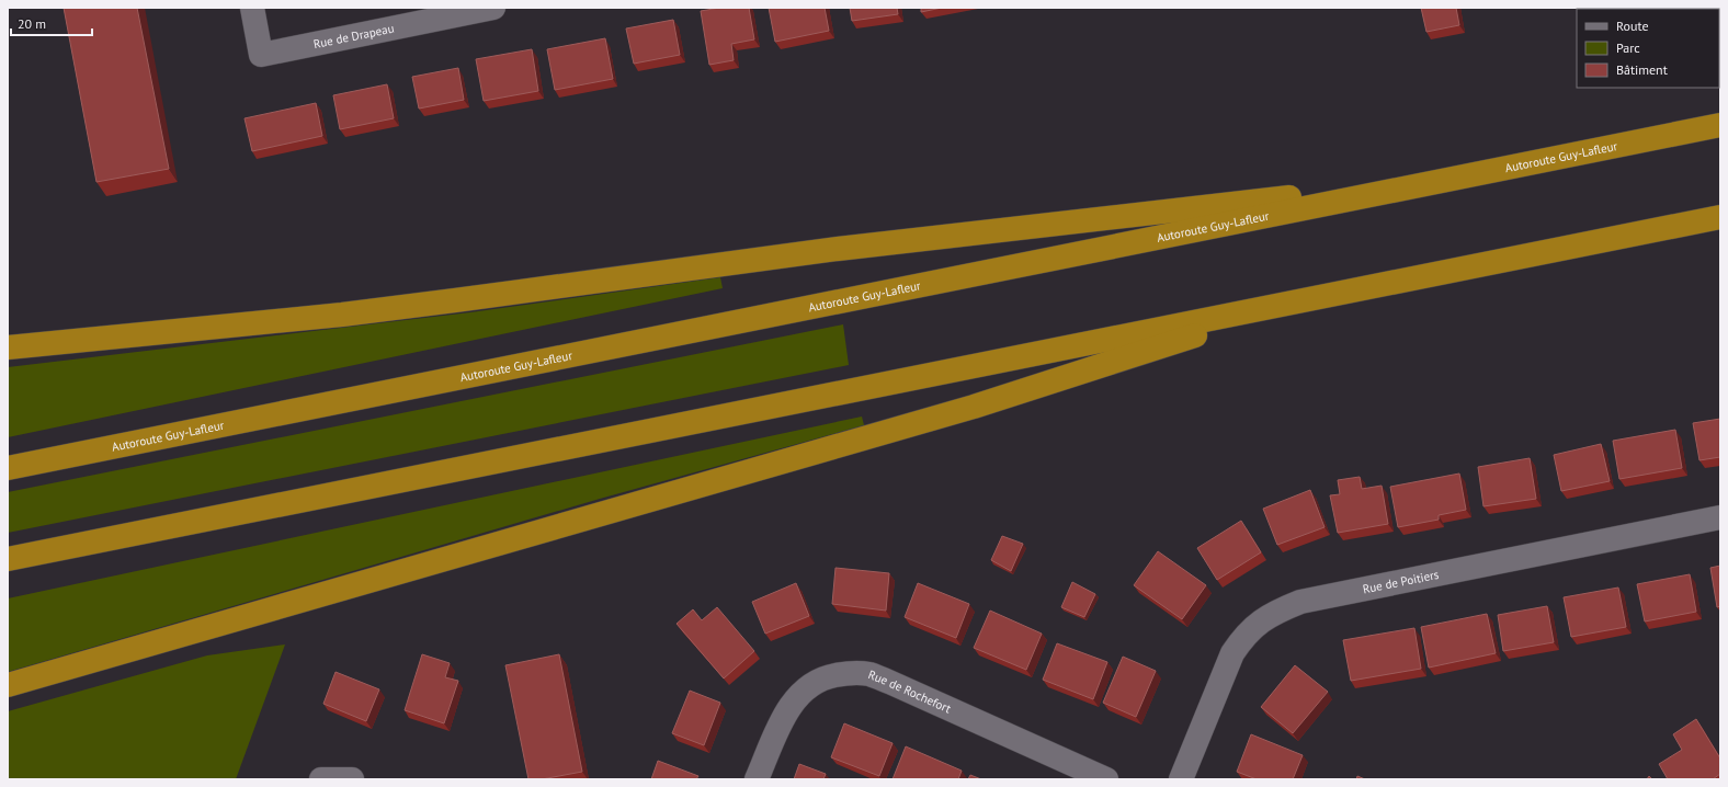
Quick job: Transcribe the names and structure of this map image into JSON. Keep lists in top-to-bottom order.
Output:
{
  "streets": {
    "highway": ["Autoroute Guy-Lafleur"],
    "street": ["Rue de Drapeau", "Rue de Poitiers", "Rue de Rochefort"]
  },
  "legend": ["Route", "Parc", "Bâtiment"],
  "scale_bar": "20 m"
}
